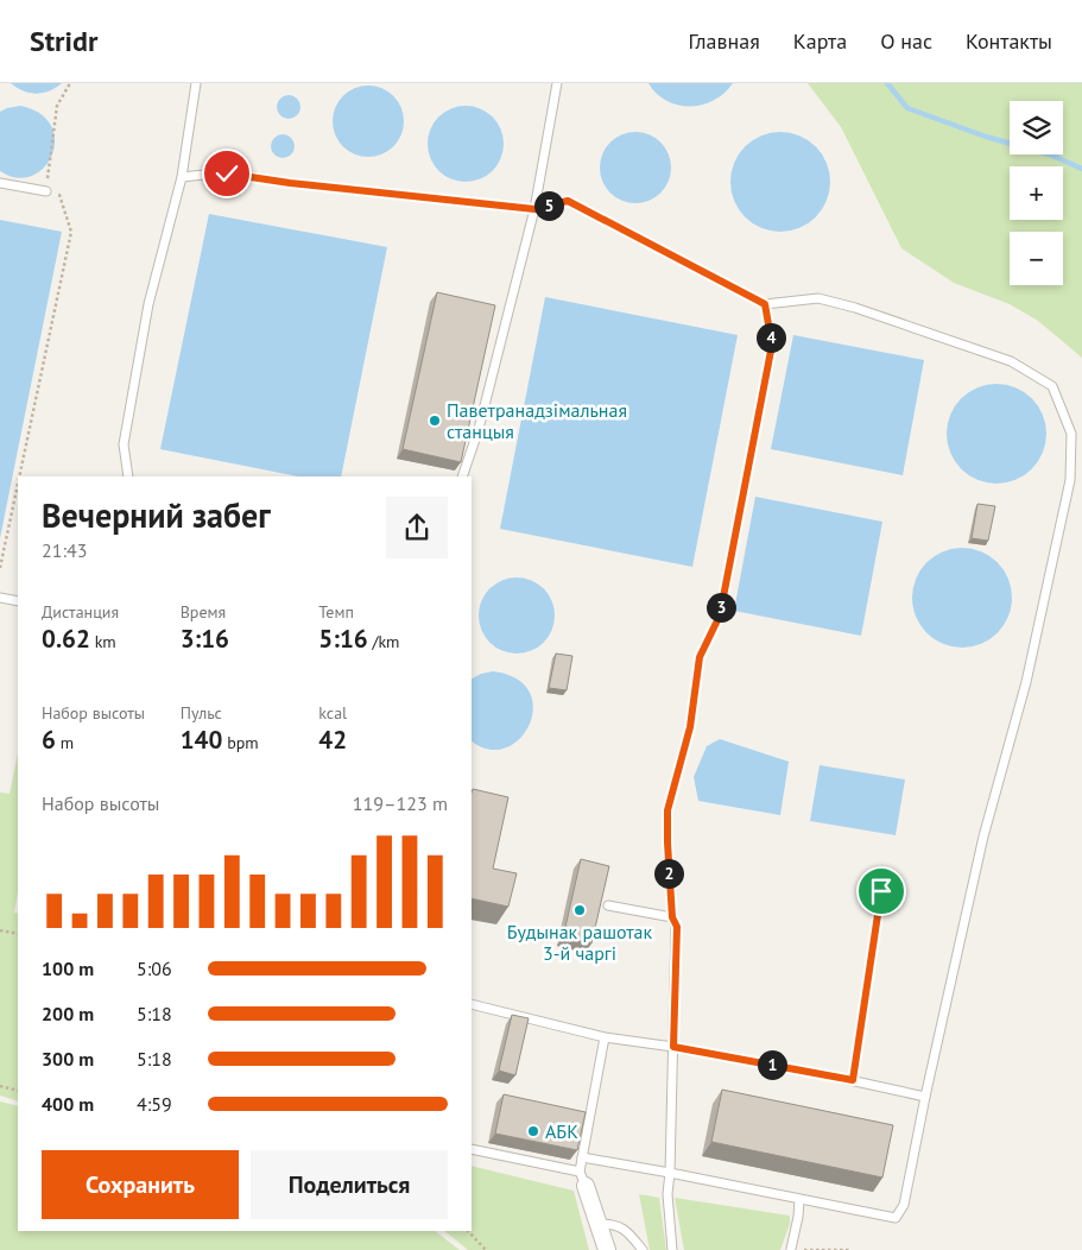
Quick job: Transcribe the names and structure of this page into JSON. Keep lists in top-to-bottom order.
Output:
{
  "places": ["Паветранадзімальная станцыя", "Будынак рашотак 3-й чаргі", "АБК"],
  "page": {
    "header": "Stridr",
    "nav": [
      "Главная",
      "Карта",
      "О нас",
      "Контакты"
    ],
    "map_buttons": ["+", "−"],
    "pins": [
      "5",
      "4",
      "3",
      "2",
      "1"
    ],
    "heading": ["Вечерний забег", "21:43"],
    "stats": [
      ["Дистанция", "0.62 km"],
      ["Время", "3:16"],
      ["Темп", "5:16 /km"],
      ["Набор высоты", "6 m"],
      ["Пульс", "140 bpm"],
      ["kcal", "42"]
    ],
    "chart": ["Набор высоты", "119–123 m"],
    "list": [
      {
        "name": "100 m",
        "note": "5:06"
      },
      {
        "name": "200 m",
        "note": "5:18"
      },
      {
        "name": "300 m",
        "note": "5:18"
      },
      {
        "name": "400 m",
        "note": "4:59"
      }
    ],
    "buttons": ["Сохранить", "Поделиться"]
  }
}
